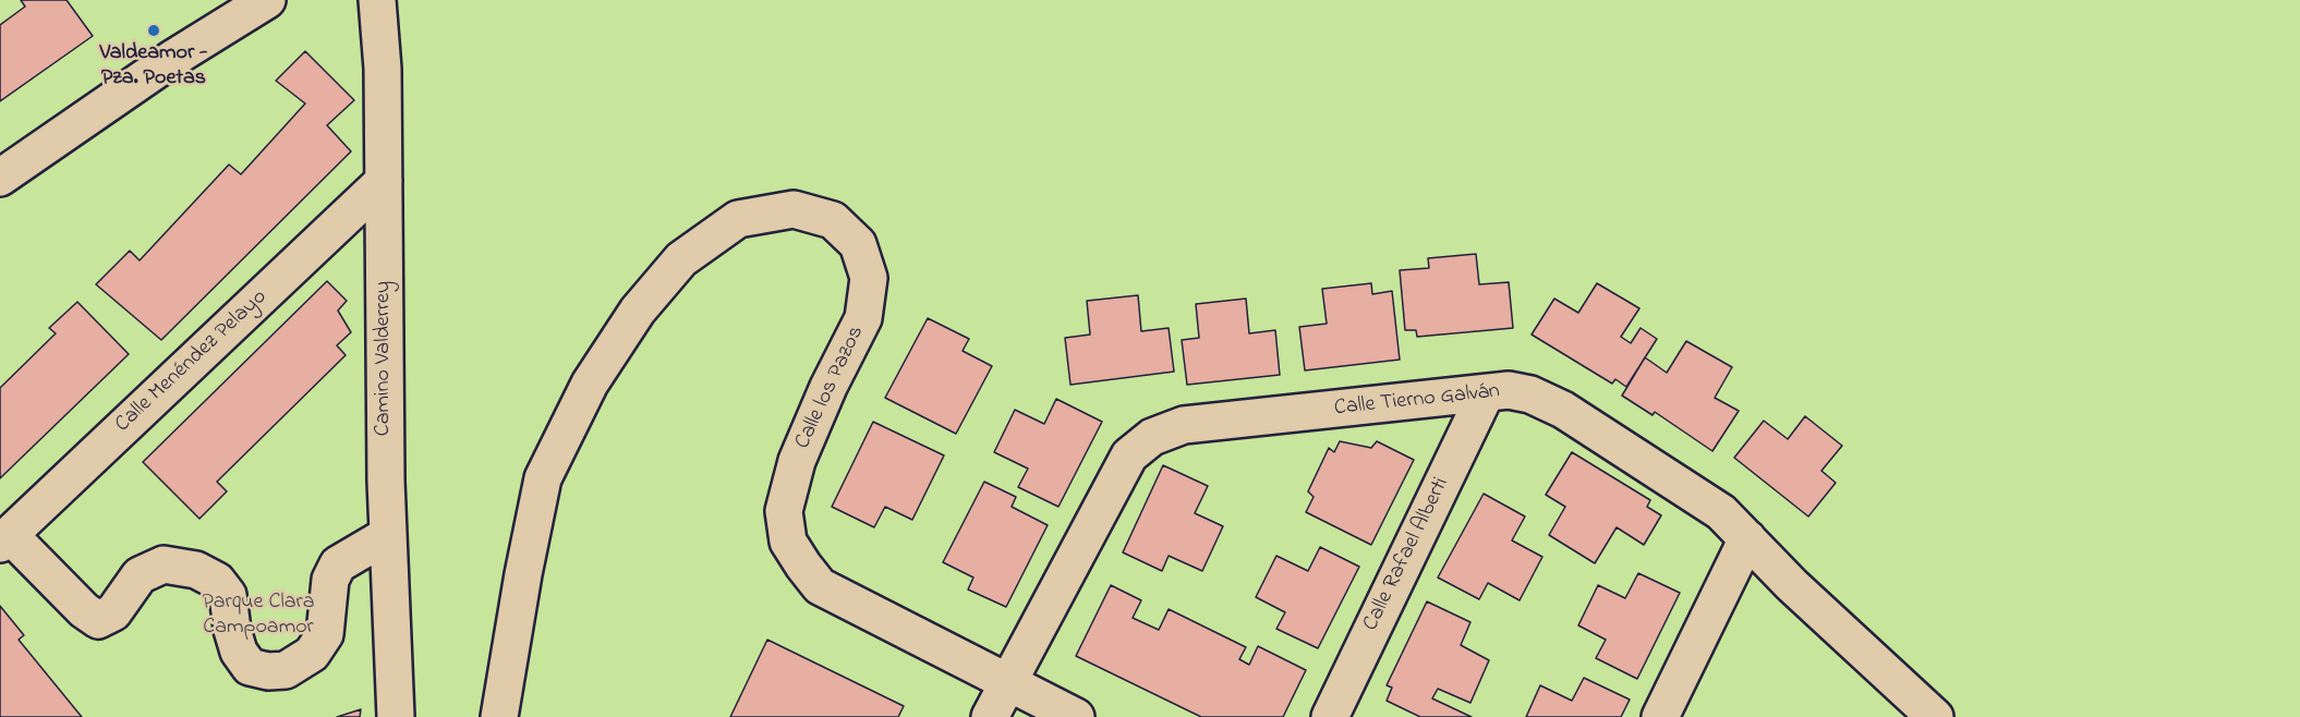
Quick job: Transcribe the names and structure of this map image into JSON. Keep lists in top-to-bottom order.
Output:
{
  "streets": {
    "street": [
      "Camino Valderrey",
      "Calle Menéndez Pelayo",
      "Calle los Pazos",
      "Calle Tierno Galván",
      "Calle Rafael Alberti"
    ]
  },
  "crossings": [
    ["Camino Valderrey", "Calle Menéndez Pelayo"],
    ["Calle los Pazos", "Calle Tierno Galván"],
    ["Calle Tierno Galván", "Calle Rafael Alberti"]
  ],
  "parks": ["Parque Clara Campoamor"],
  "places": ["Valdeamor - Pza. Poetas"]
}
